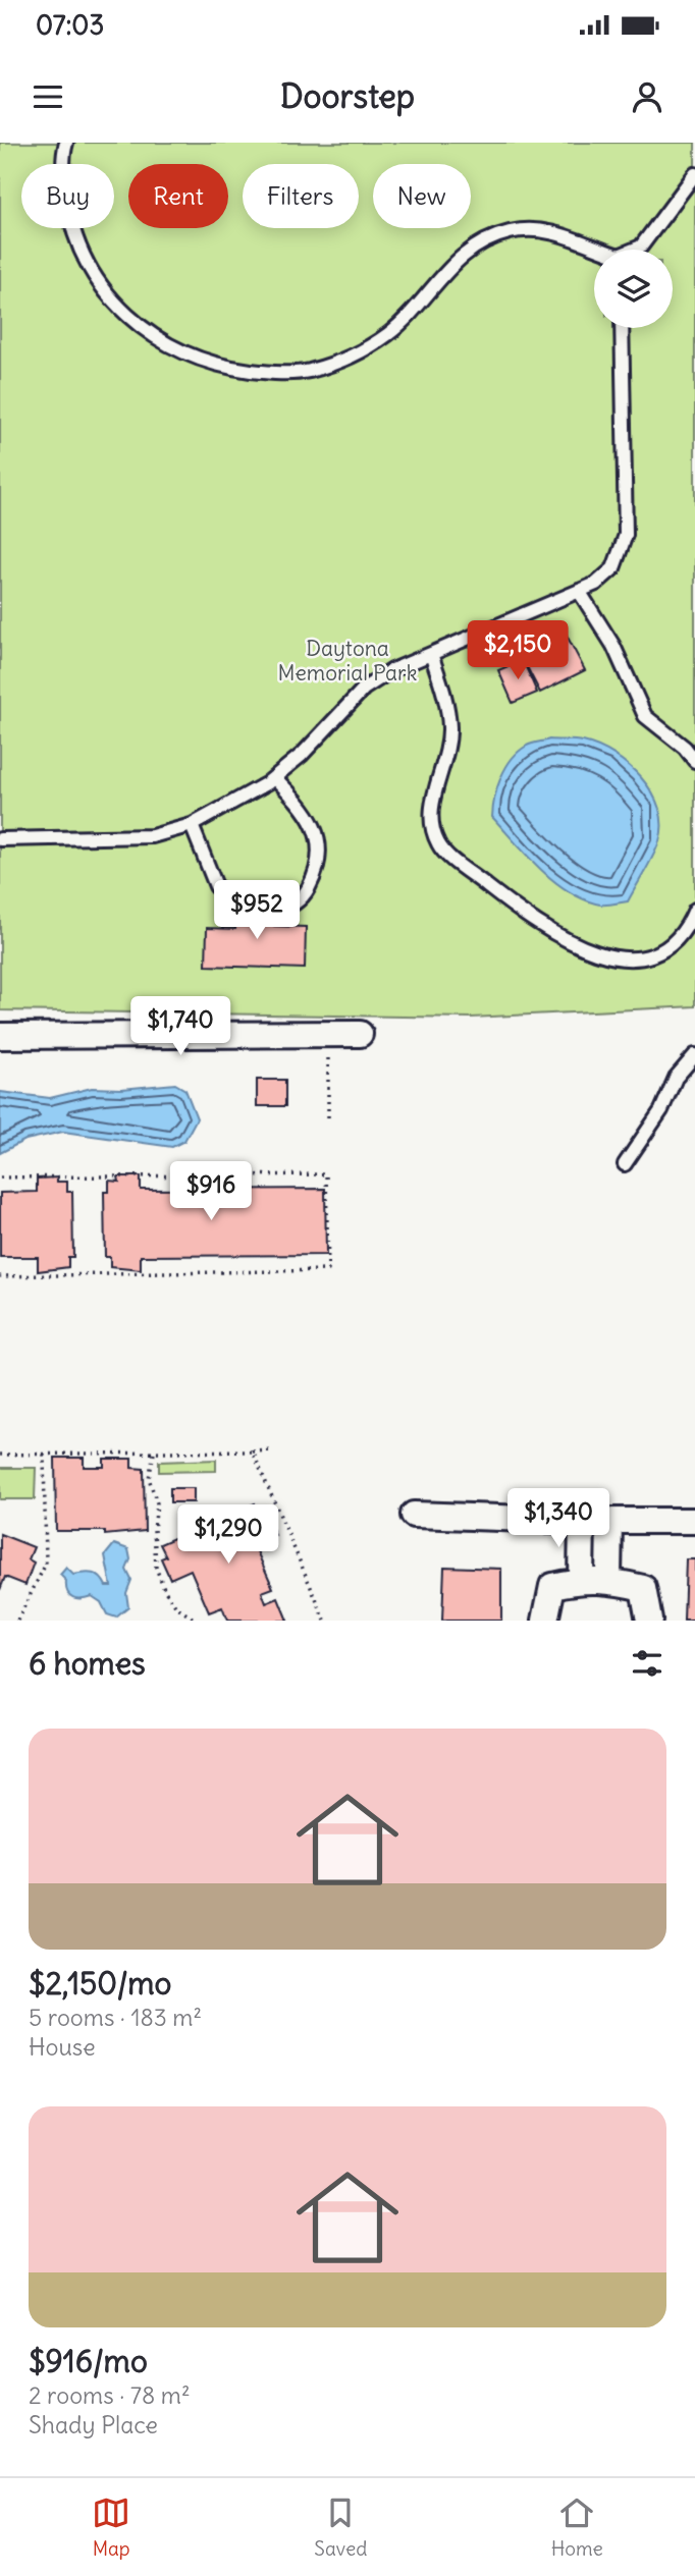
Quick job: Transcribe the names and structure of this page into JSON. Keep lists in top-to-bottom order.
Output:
{
  "parks": ["Daytona Memorial Park"],
  "page": {
    "status": "07:03",
    "header": "Doorstep",
    "chip": [
      "Buy",
      "Rent",
      "Filters",
      "New"
    ],
    "price": [
      "$2,150",
      "$952",
      "$1,740",
      "$916",
      "$1,340",
      "$1,290"
    ],
    "heading": "6 homes",
    "list": [
      {
        "name": "$2,150/mo",
        "note": "5 rooms · 183 m² · House"
      },
      {
        "name": "$916/mo",
        "note": "2 rooms · 78 m² · Shady Place"
      }
    ],
    "tabs": ["Map", "Saved", "Home"]
  }
}
